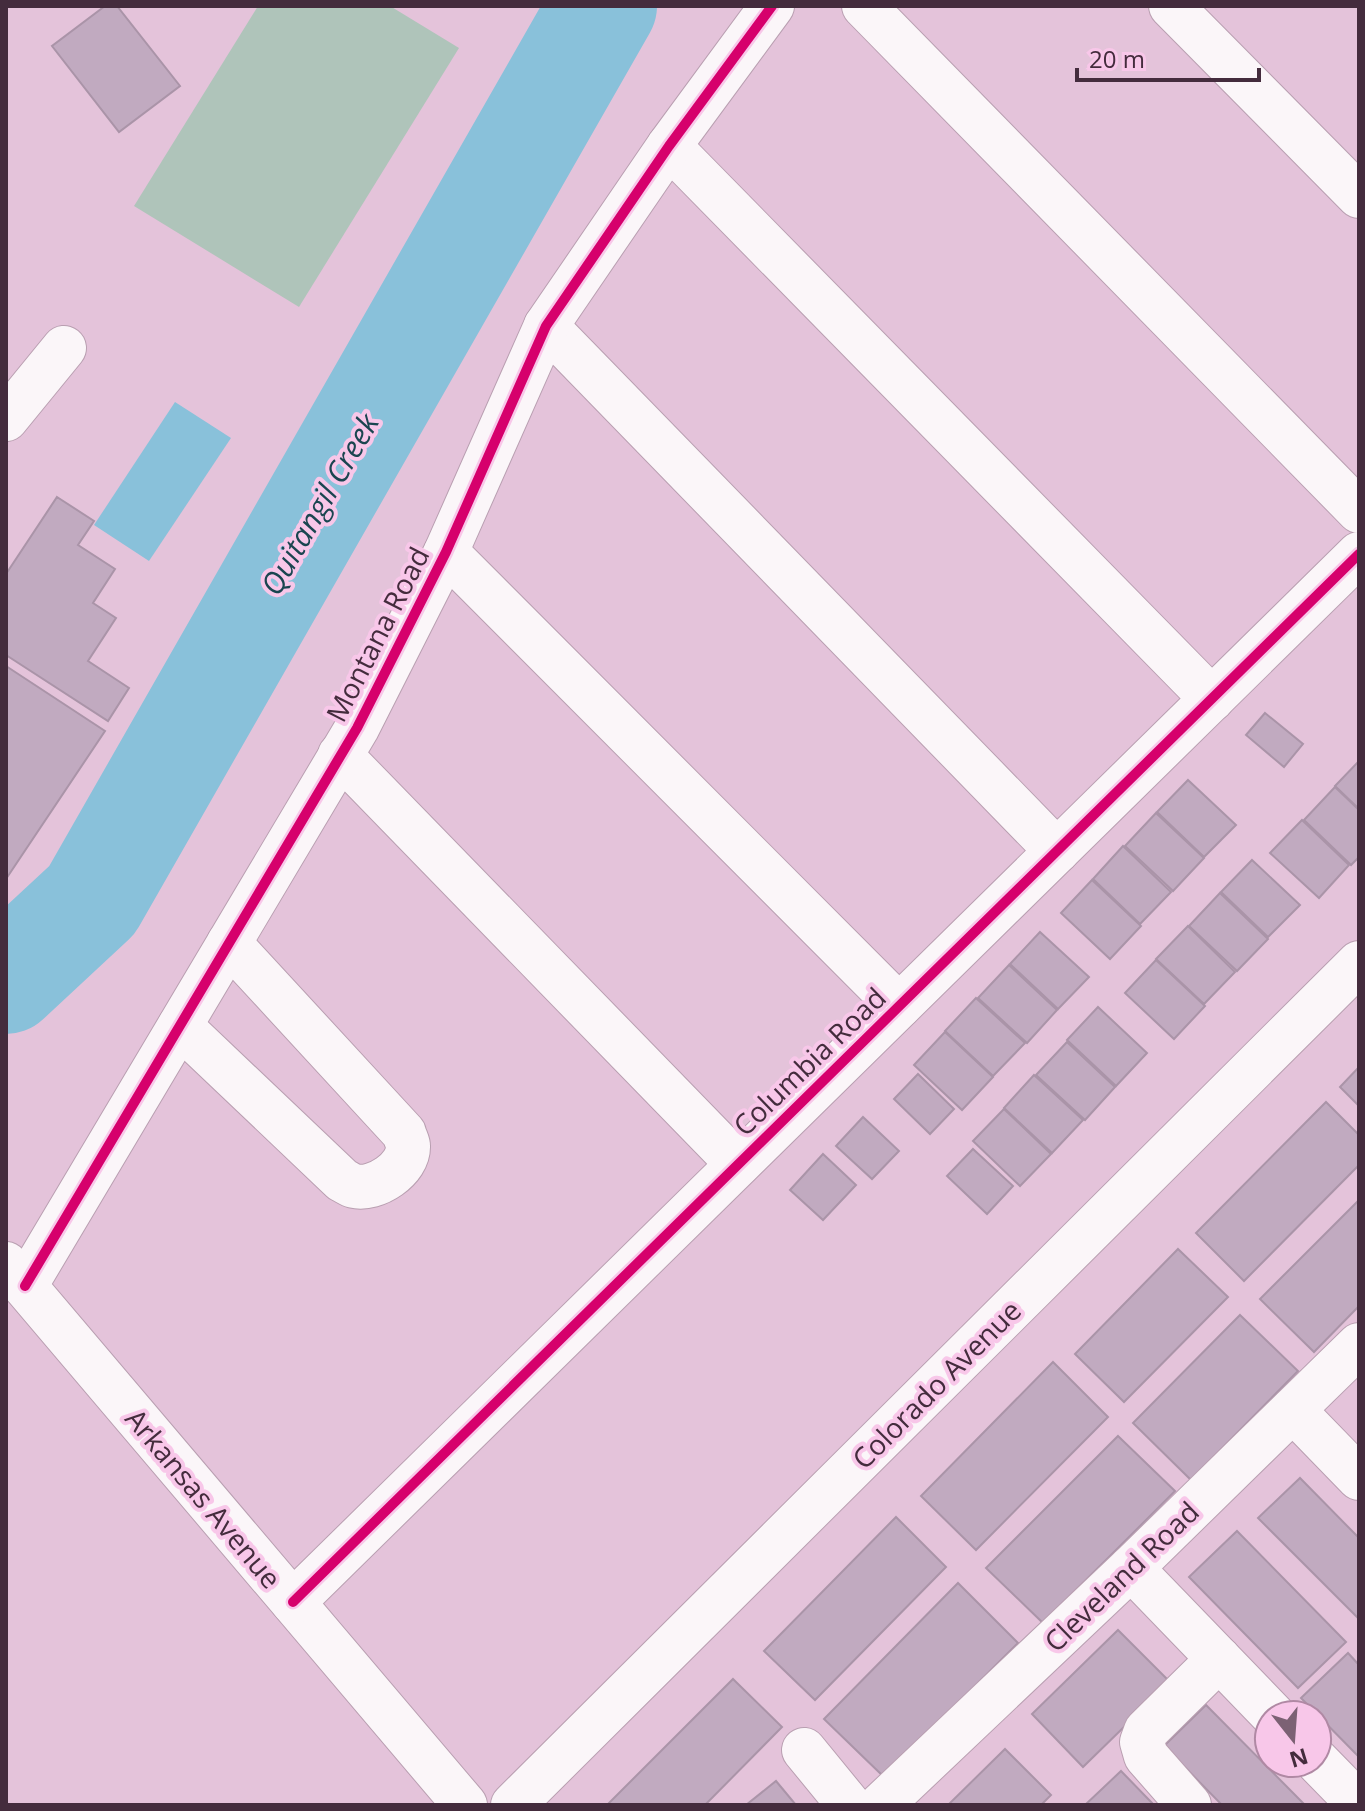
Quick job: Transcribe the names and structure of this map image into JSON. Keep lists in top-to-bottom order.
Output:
{
  "streets": {
    "street": [
      "Montana Road",
      "Columbia Road",
      "Colorado Avenue",
      "Arkansas Avenue",
      "Cleveland Road"
    ]
  },
  "crossings": [
    ["Montana Road", "Arkansas Avenue"],
    ["Columbia Road", "Arkansas Avenue"]
  ],
  "water": ["Quitangil Creek"],
  "scale_bar": "20 m",
  "north": "bottom"
}
